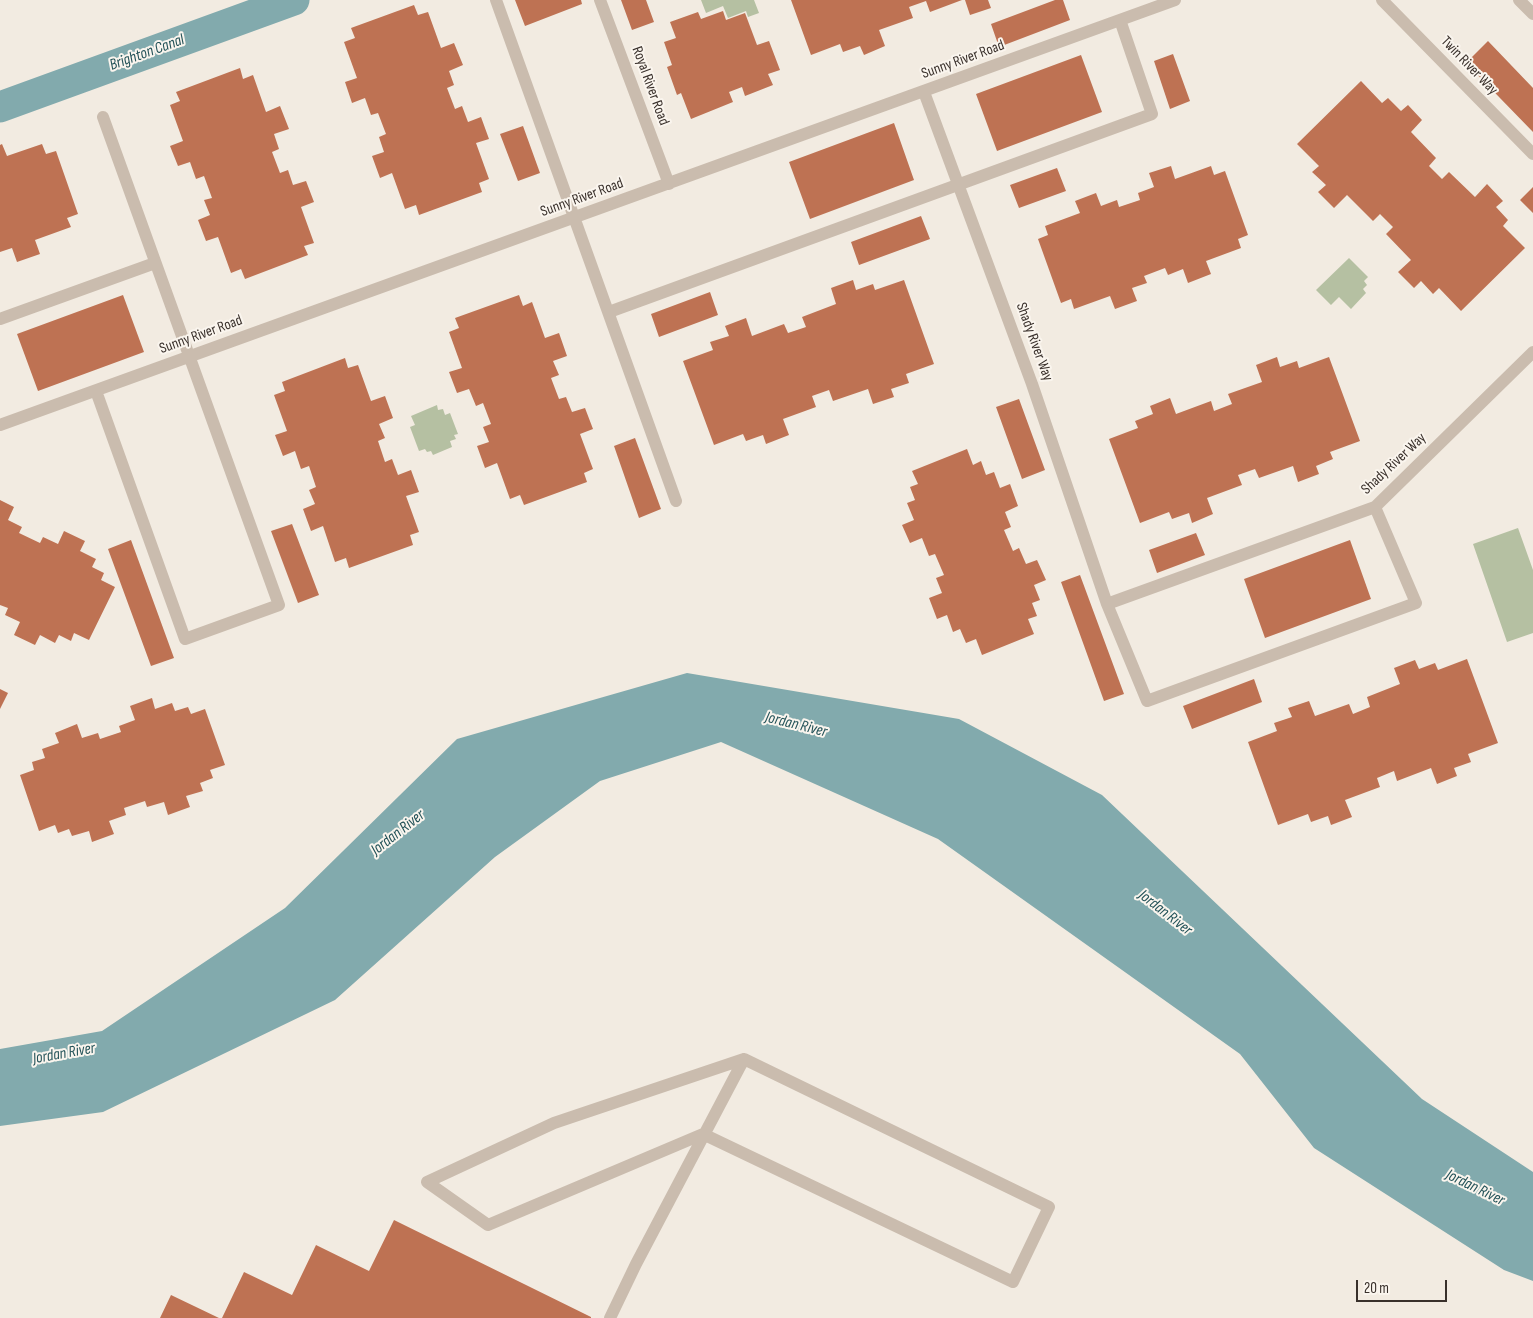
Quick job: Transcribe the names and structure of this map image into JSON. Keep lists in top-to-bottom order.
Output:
{
  "streets": {
    "street": [
      "Sunny River Road",
      "Twin River Way",
      "Royal River Road",
      "Shady River Way"
    ]
  },
  "crossings": [
    ["Sunny River Road", "Royal River Road"],
    ["Sunny River Road", "Shady River Way"]
  ],
  "water": ["Brighton Canal", "Jordan River"],
  "scale_bar": "20 m"
}
